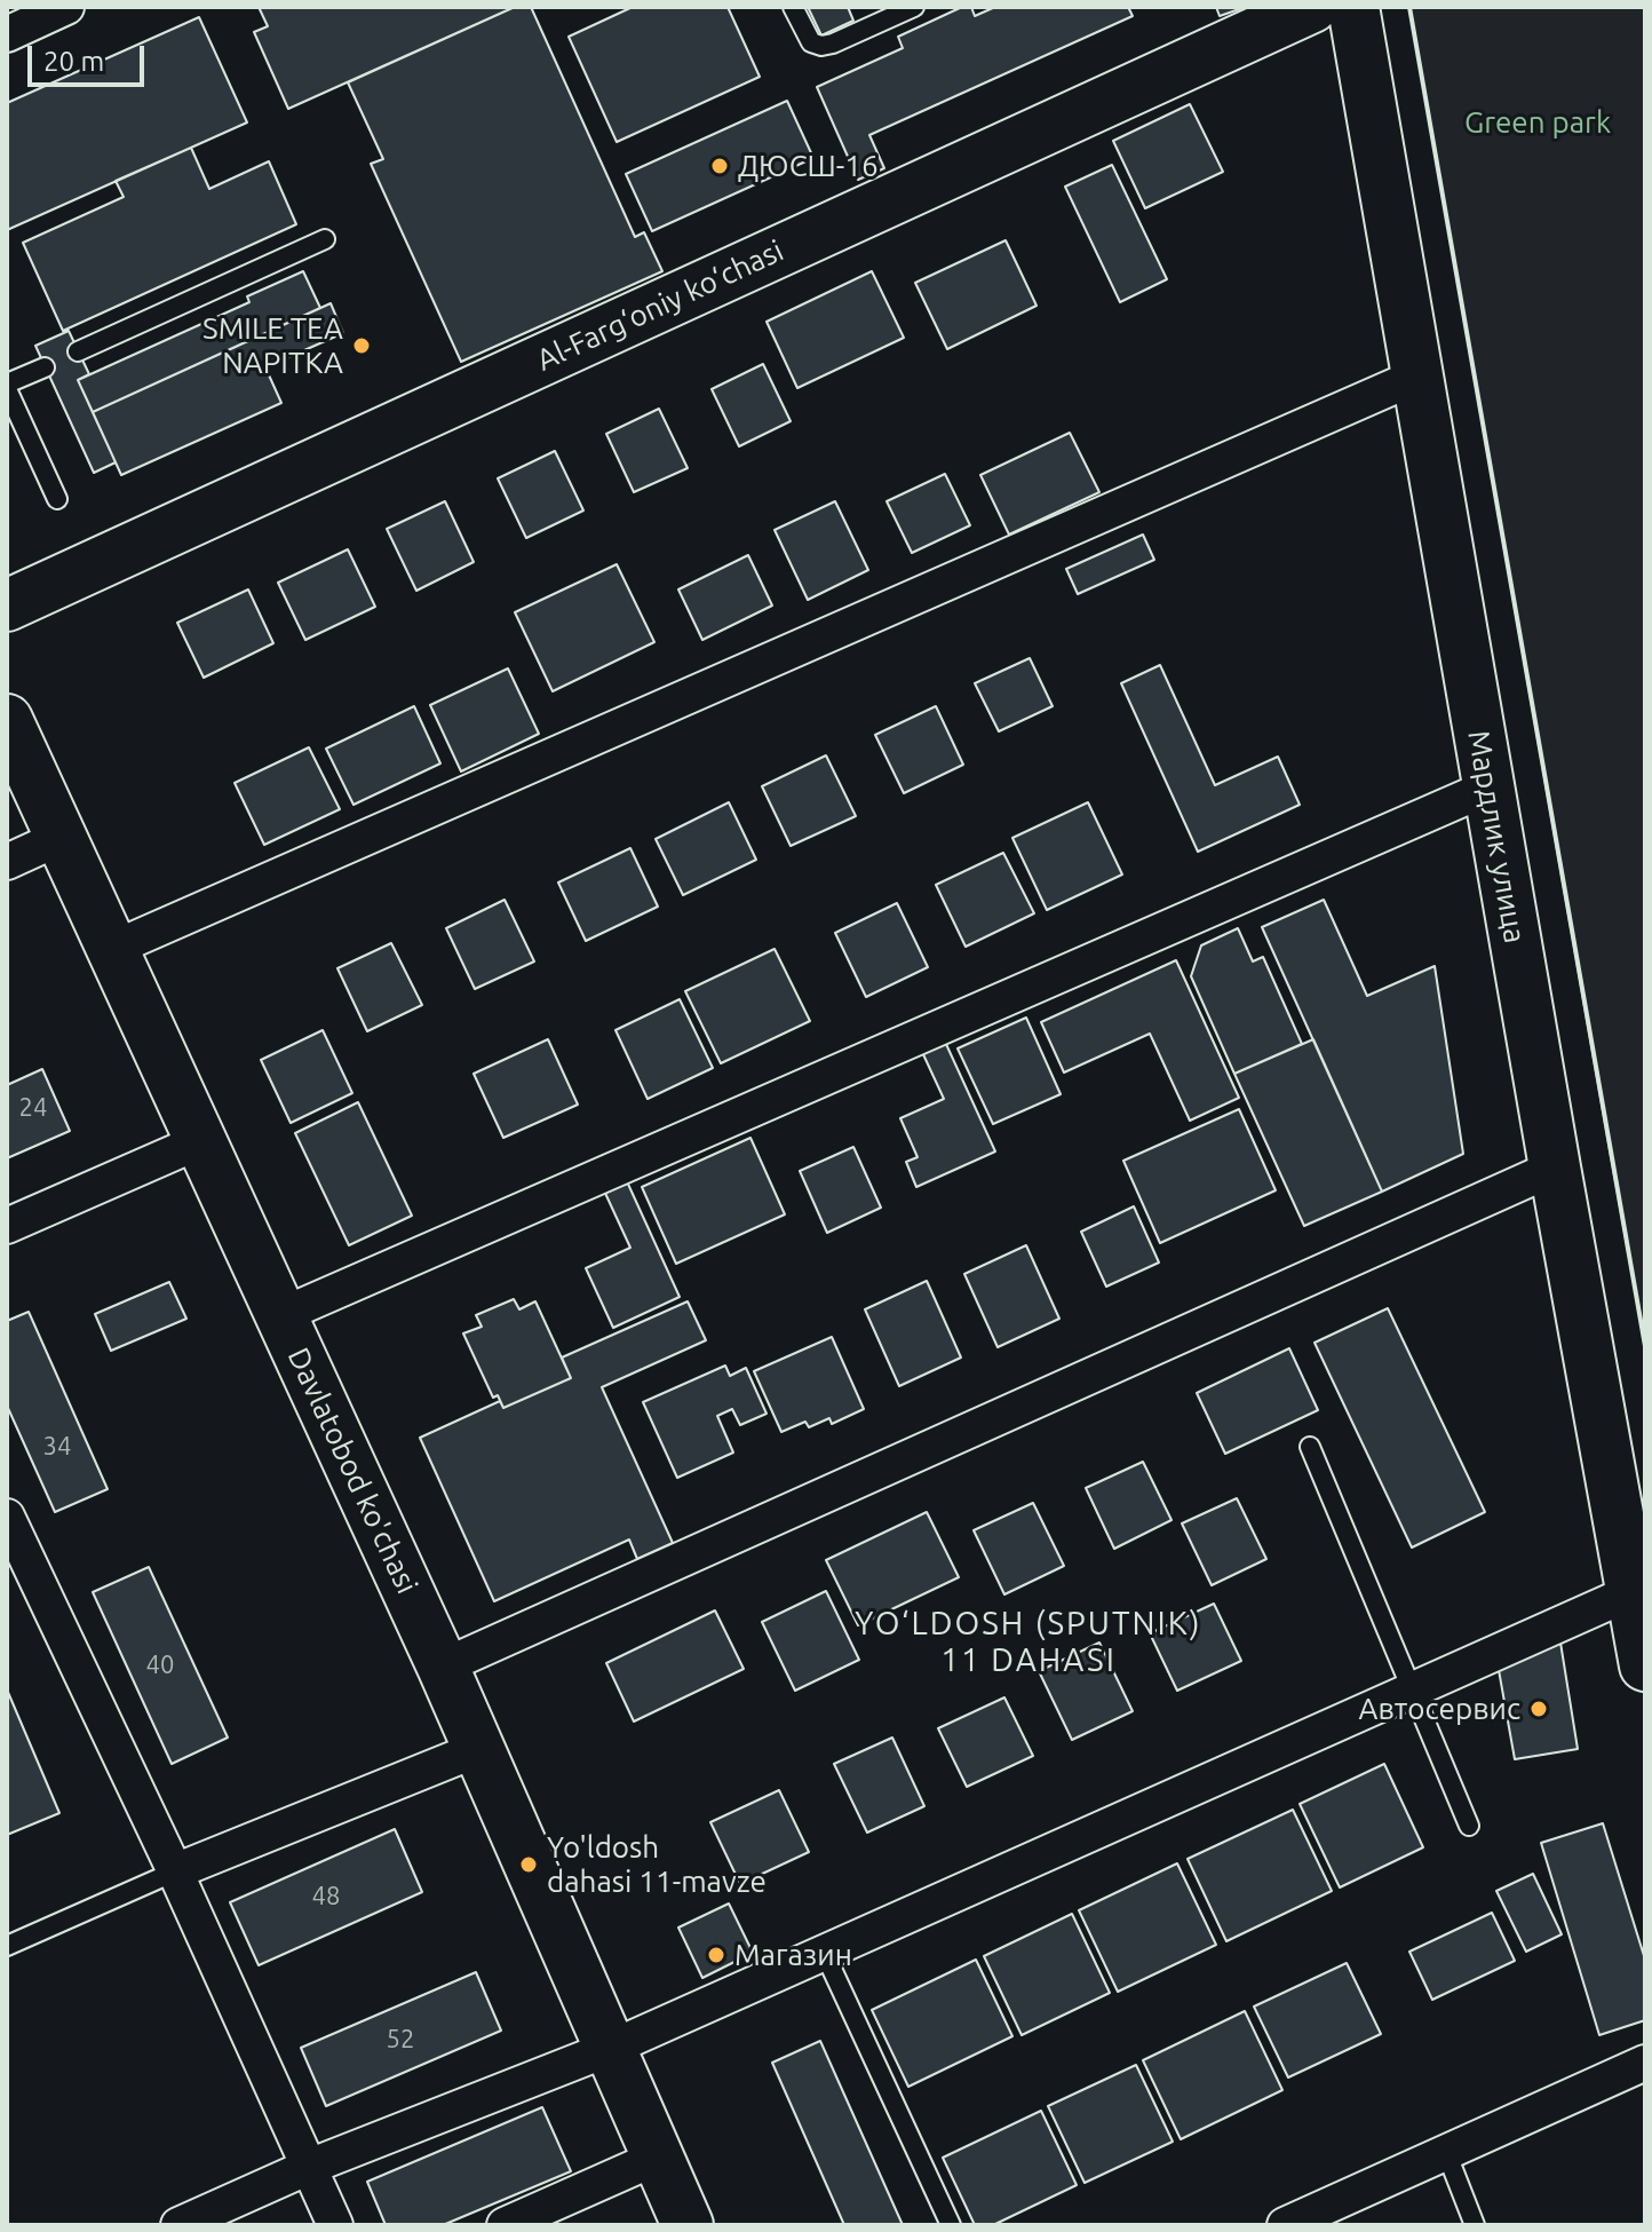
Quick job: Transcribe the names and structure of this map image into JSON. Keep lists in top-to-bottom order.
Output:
{
  "streets": {
    "street": ["Al-Farg‘oniy ko‘chasi", "Мардлик улица", "Davlatobod ko'chasi"]
  },
  "districts": ["YO‘LDOSH (SPUTNIK) 11 DAHASI"],
  "parks": ["Green park"],
  "places": [
    "ДЮСШ-16",
    "SMILE TEA NAPITKA",
    "Автосервис",
    "Yo'ldosh dahasi 11-mavze",
    "Магазин"
  ],
  "house_numbers": [
    "24",
    "34",
    "40",
    "48",
    "52"
  ],
  "scale_bar": "20 m"
}
